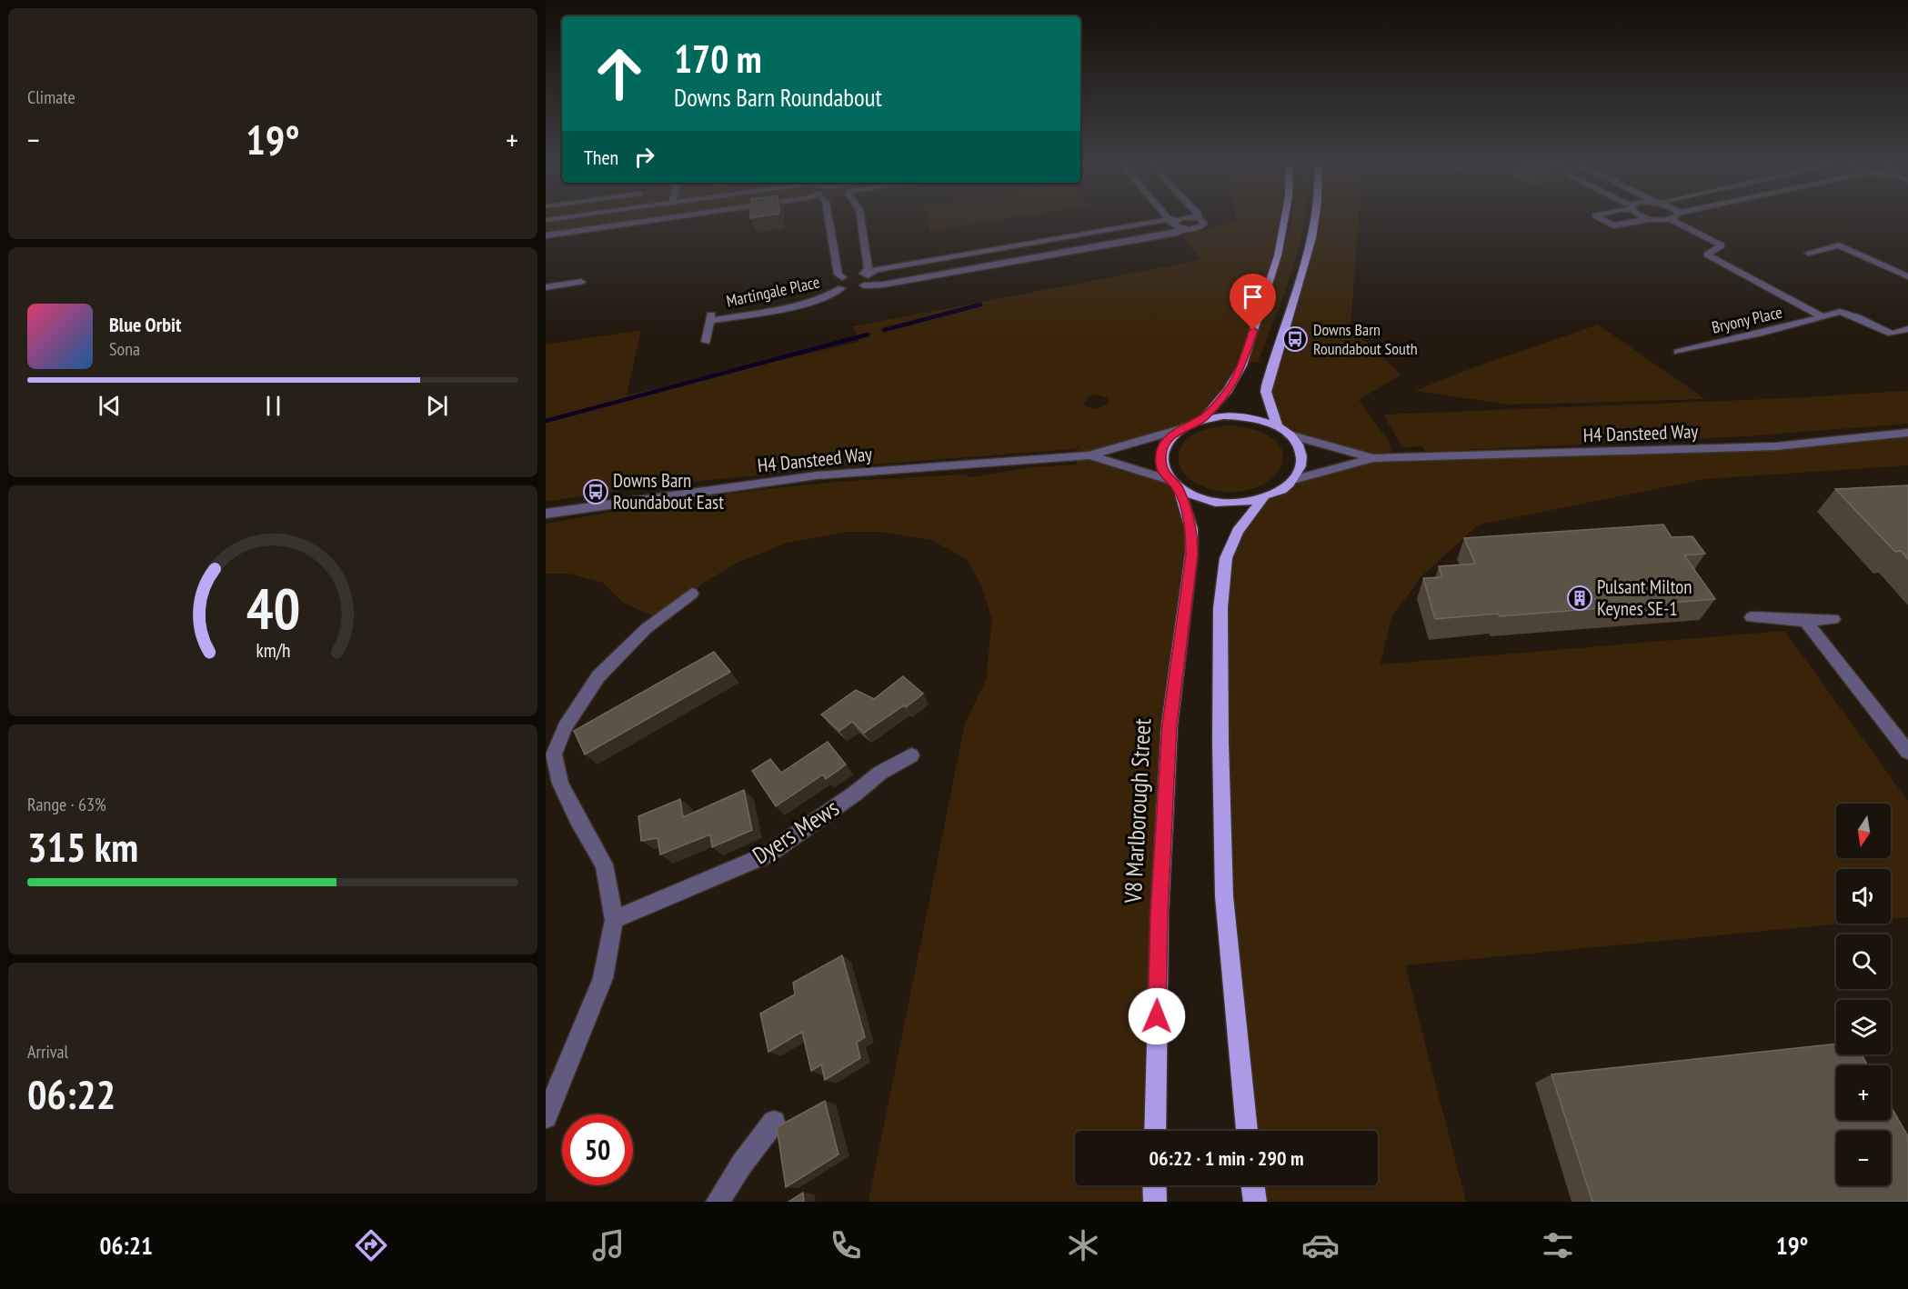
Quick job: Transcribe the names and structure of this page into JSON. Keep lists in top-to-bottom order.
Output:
{
  "streets": {
    "main road": ["V8 Marlborough Street"],
    "street": [
      "Martingale Place",
      "Bryony Place",
      "H4 Dansteed Way",
      "Dyers Mews"
    ]
  },
  "crossings": [
    ["H4 Dansteed Way", "V8 Marlborough Street"]
  ],
  "places": {
    "bus stop": ["Downs Barn Roundabout South", "Downs Barn Roundabout East"],
    "building": ["Pulsant Milton Keynes SE-1"]
  },
  "north": "bottom",
  "page": {
    "tile": [
      "Climate",
      ["Range · 63%", "315 km"],
      ["Arrival", "06:22"]
    ],
    "turn": ["170 m", "Downs Barn Roundabout"],
    "heat": ["−", "19°", "+"],
    "then": "Then",
    "song": ["Blue Orbit", "Sona"],
    "map_buttons": ["+", "−"],
    "limit": "50",
    "trip": "06:22 · 1 min · 290 m",
    "tabs": ["06:21", "19°"],
    "gauge": ["40", "km/h"]
  }
}
